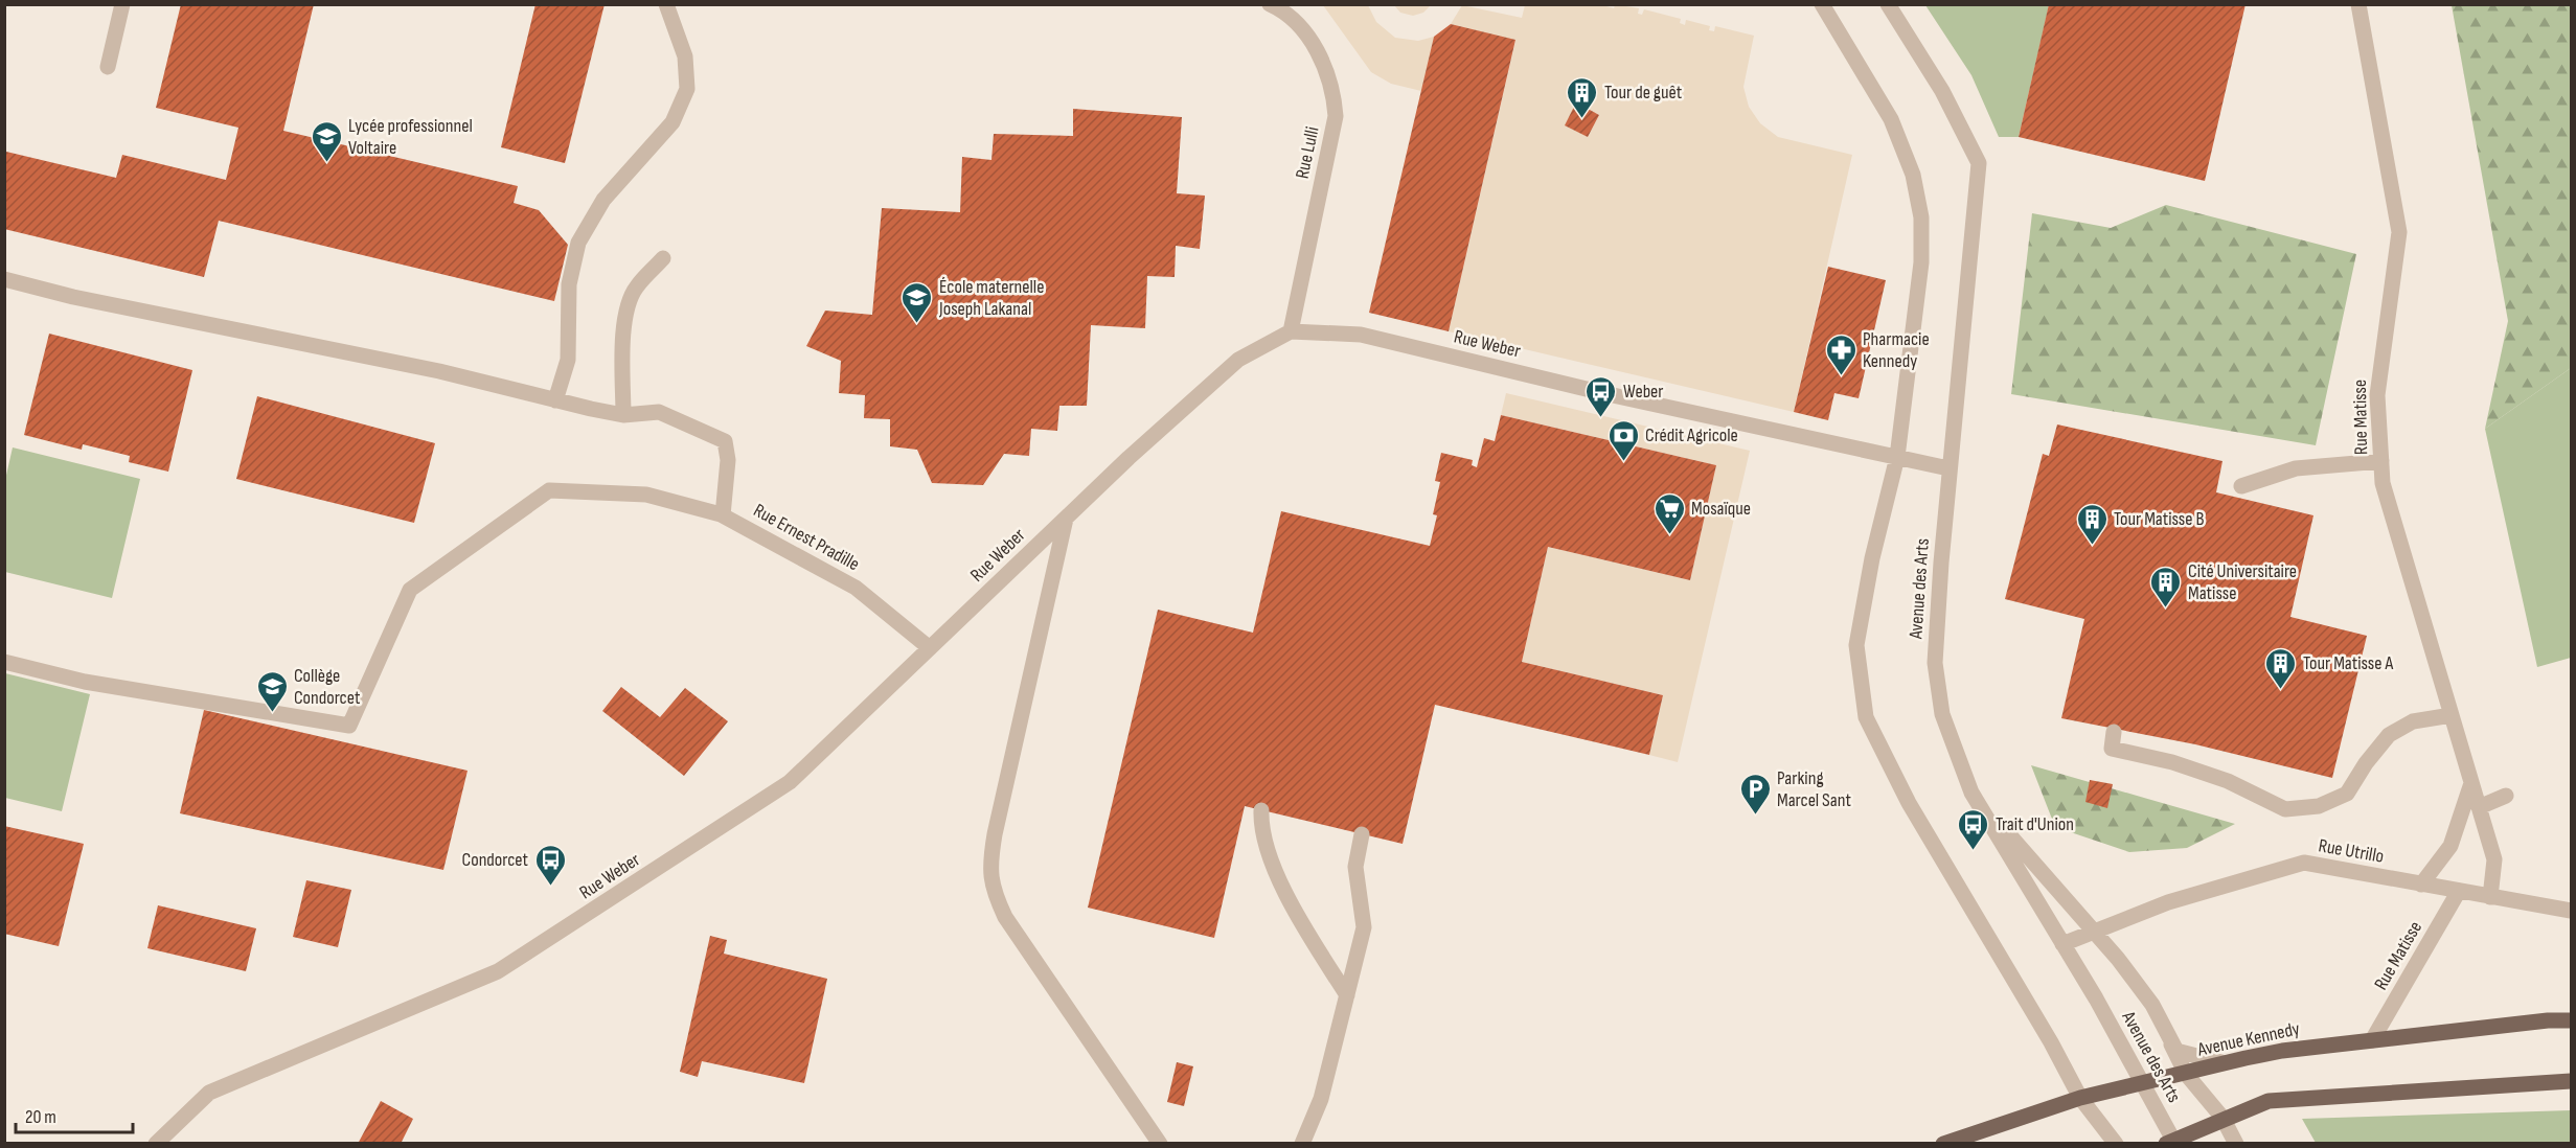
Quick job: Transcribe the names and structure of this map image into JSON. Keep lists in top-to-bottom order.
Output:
{
  "streets": {
    "main road": ["Avenue Kennedy"],
    "street": [
      "Rue Lulli",
      "Rue Weber",
      "Rue Matisse",
      "Rue Ernest Pradille",
      "Avenue des Arts",
      "Rue Utrillo"
    ]
  },
  "crossings": [
    ["Rue Lulli", "Rue Weber"],
    ["Rue Weber", "Rue Ernest Pradille"],
    ["Rue Weber", "Avenue des Arts"],
    ["Rue Matisse", "Rue Utrillo"],
    ["Rue Matisse", "Avenue Kennedy"],
    ["Avenue des Arts", "Rue Utrillo"],
    ["Avenue des Arts", "Avenue Kennedy"]
  ],
  "places": {
    "building": [
      "Tour de guêt",
      "Tour Matisse B",
      "Cité Universitaire Matisse",
      "Tour Matisse A"
    ],
    "school or university": ["Lycée professionnel Voltaire", "École maternelle Joseph Lakanal", "Collège Condorcet"],
    "pharmacy": ["Pharmacie Kennedy"],
    "bus stop": ["Weber", "Trait d'Union", "Condorcet"],
    "bank": ["Crédit Agricole"],
    "supermarket": ["Mosaïque"],
    "parking": ["Parking Marcel Sant"]
  },
  "scale_bar": "20 m"
}
